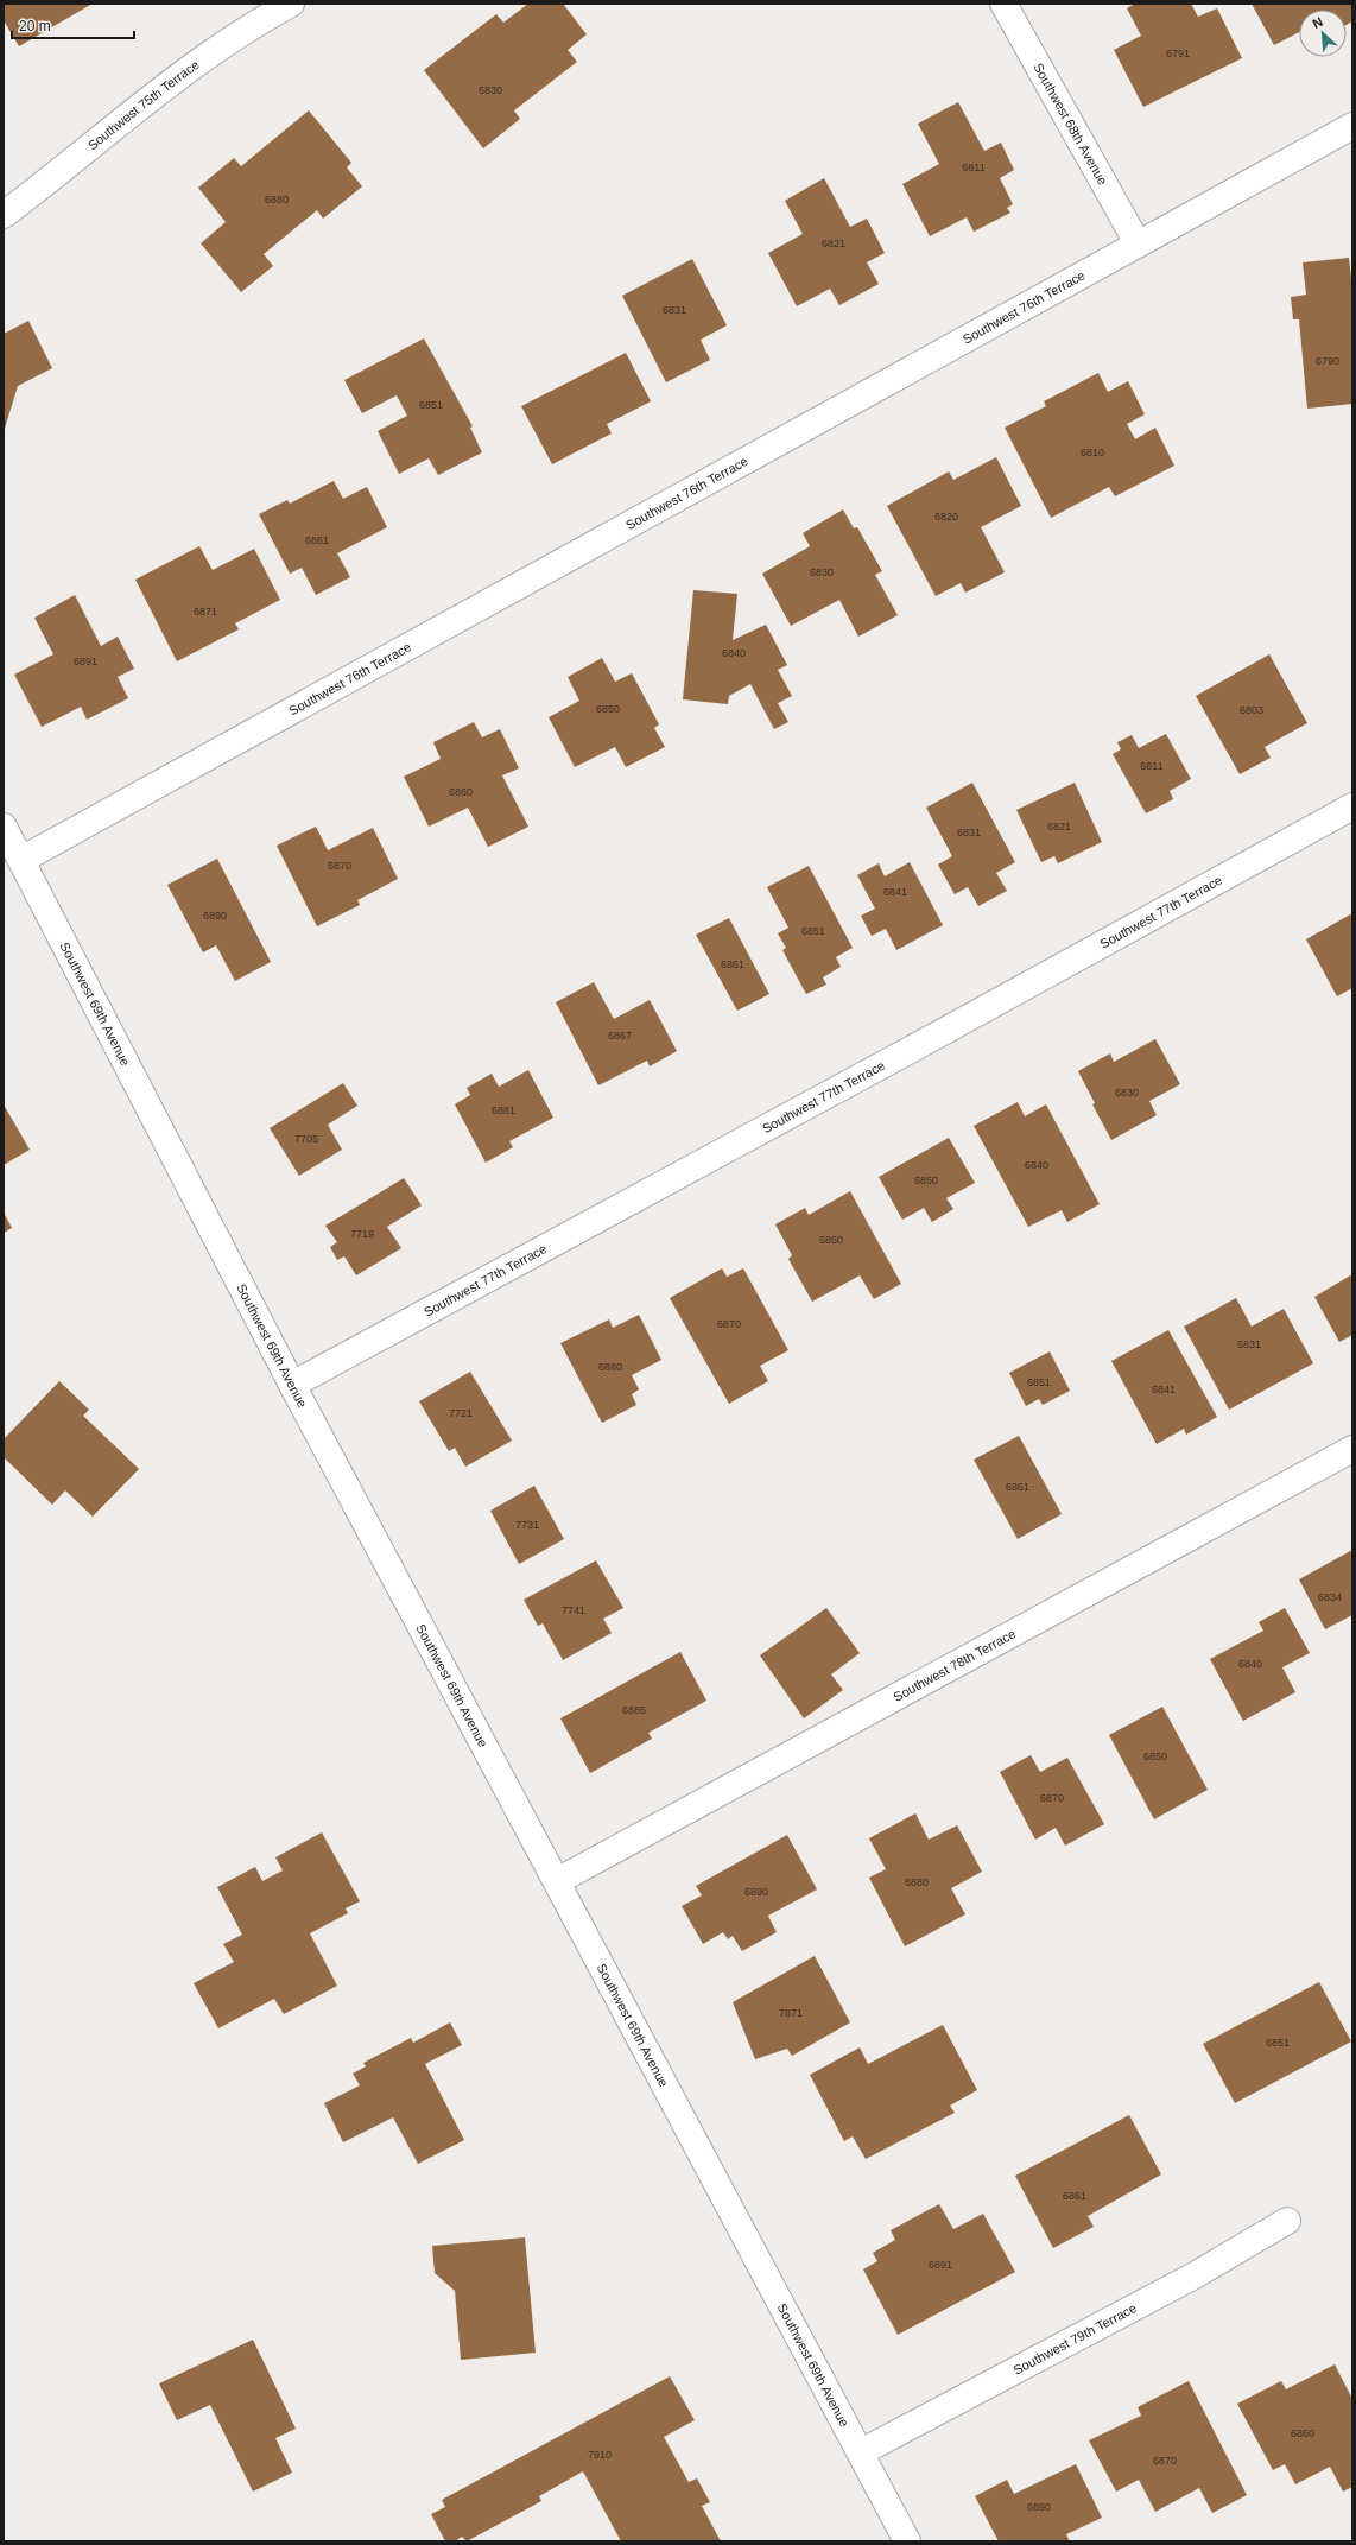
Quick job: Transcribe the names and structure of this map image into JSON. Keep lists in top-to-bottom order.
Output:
{
  "streets": {
    "street": [
      "Southwest 75th Terrace",
      "Southwest 68th Avenue",
      "Southwest 76th Terrace",
      "Southwest 77th Terrace",
      "Southwest 69th Avenue",
      "Southwest 78th Terrace",
      "Southwest 79th Terrace"
    ]
  },
  "crossings": [
    ["Southwest 68th Avenue", "Southwest 76th Terrace"],
    ["Southwest 76th Terrace", "Southwest 69th Avenue"],
    ["Southwest 77th Terrace", "Southwest 69th Avenue"],
    ["Southwest 69th Avenue", "Southwest 78th Terrace"],
    ["Southwest 69th Avenue", "Southwest 79th Terrace"]
  ],
  "house_numbers": [
    "6791",
    "6830",
    "6811",
    "6880",
    "6821",
    "6831",
    "6790",
    "6851",
    "6810",
    "6820",
    "6861",
    "6830",
    "6871",
    "6840",
    "6891",
    "6850",
    "6803",
    "6811",
    "6860",
    "6821",
    "6831",
    "6870",
    "6841",
    "6890",
    "6851",
    "6861",
    "6867",
    "6830",
    "6881",
    "7705",
    "6840",
    "6850",
    "7719",
    "6860",
    "6870",
    "6831",
    "6880",
    "6851",
    "6841",
    "7721",
    "6861",
    "7731",
    "6834",
    "7741",
    "6840",
    "6885",
    "6850",
    "6870",
    "6880",
    "6890",
    "7871",
    "6851",
    "6861",
    "6891",
    "6860",
    "7910",
    "6870",
    "6890"
  ],
  "scale_bar": "20 m",
  "north": "top left"
}
